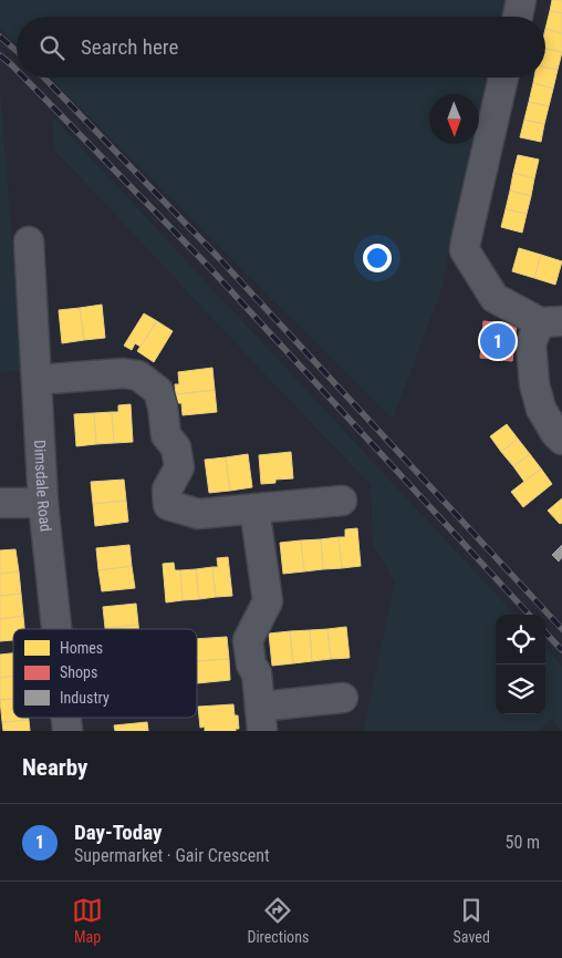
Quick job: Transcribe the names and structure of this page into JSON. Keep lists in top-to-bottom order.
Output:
{
  "streets": {
    "street": ["Dimsdale Road"]
  },
  "legend": ["Homes", "Shops", "Industry"],
  "north": "bottom",
  "page": {
    "search": "Search here",
    "pins": "1",
    "heading": "Nearby",
    "list": [
      {
        "mark": "1",
        "name": "Day-Today",
        "note": "Supermarket · Gair Crescent",
        "value": "50 m"
      }
    ],
    "nav": ["Map", "Directions", "Saved"]
  }
}
